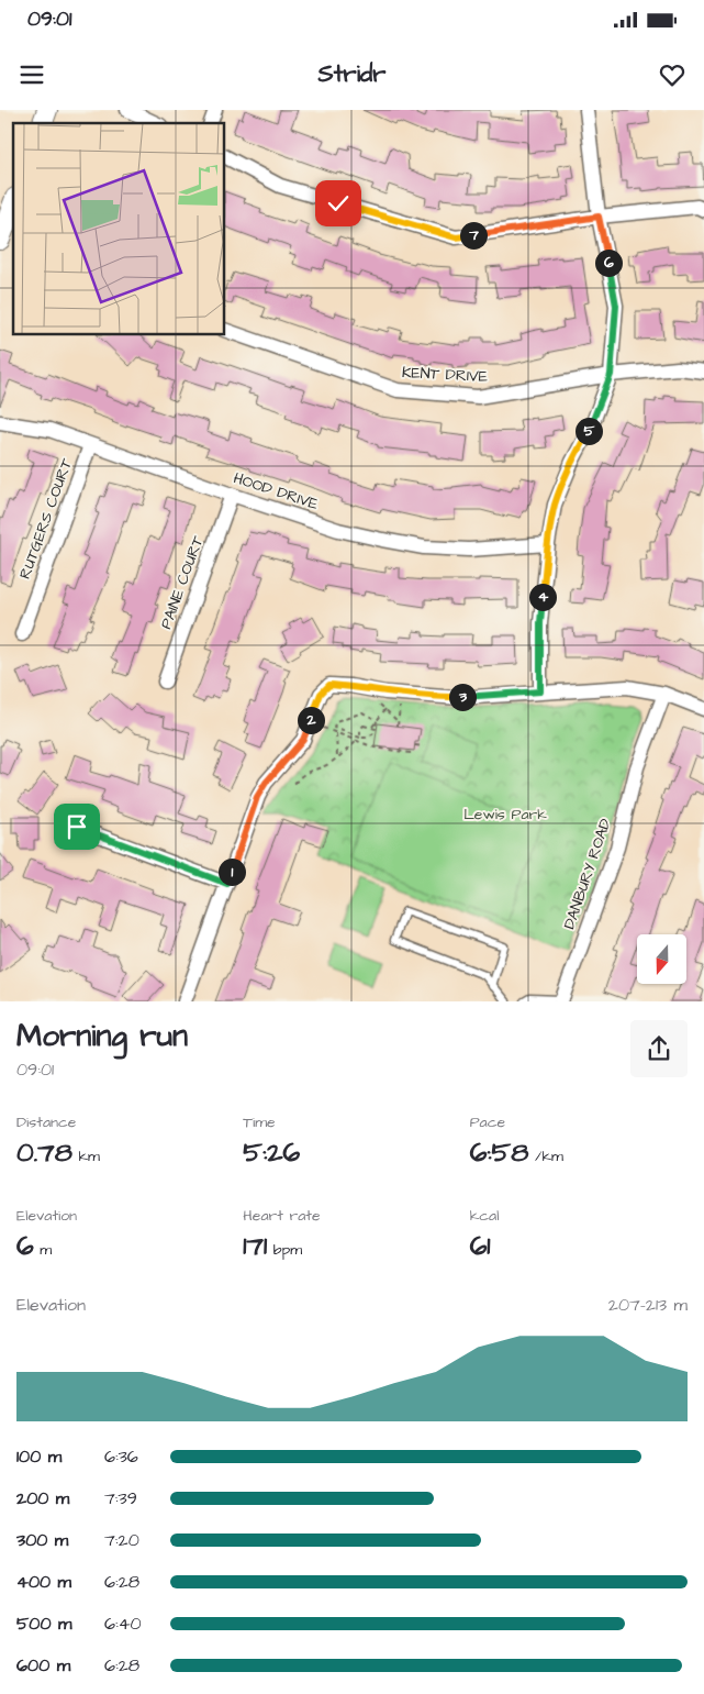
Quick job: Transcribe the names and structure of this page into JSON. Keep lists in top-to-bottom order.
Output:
{
  "streets": {
    "street": [
      "KENT DRIVE",
      "HOOD DRIVE",
      "RUTGERS COURT",
      "PAINE COURT",
      "DANBURY ROAD"
    ]
  },
  "crossings": [
    ["HOOD DRIVE", "RUTGERS COURT"],
    ["HOOD DRIVE", "PAINE COURT"]
  ],
  "parks": ["Lewis Park"],
  "north": "bottom",
  "page": {
    "status": "09:01",
    "header": "Stridr",
    "pins": [
      "7",
      "6",
      "5",
      "4",
      "3",
      "2",
      "1"
    ],
    "heading": ["Morning run", "09:01"],
    "stats": [
      ["Distance", "0.78 km"],
      ["Time", "5:26"],
      ["Pace", "6:58 /km"],
      ["Elevation", "6 m"],
      ["Heart rate", "171 bpm"],
      ["kcal", "61"]
    ],
    "chart": ["Elevation", "207–213 m"],
    "list": [
      {
        "name": "100 m",
        "note": "6:36"
      },
      {
        "name": "200 m",
        "note": "7:39"
      },
      {
        "name": "300 m",
        "note": "7:20"
      },
      {
        "name": "400 m",
        "note": "6:28"
      },
      {
        "name": "500 m",
        "note": "6:40"
      },
      {
        "name": "600 m",
        "note": "6:28"
      }
    ]
  }
}
